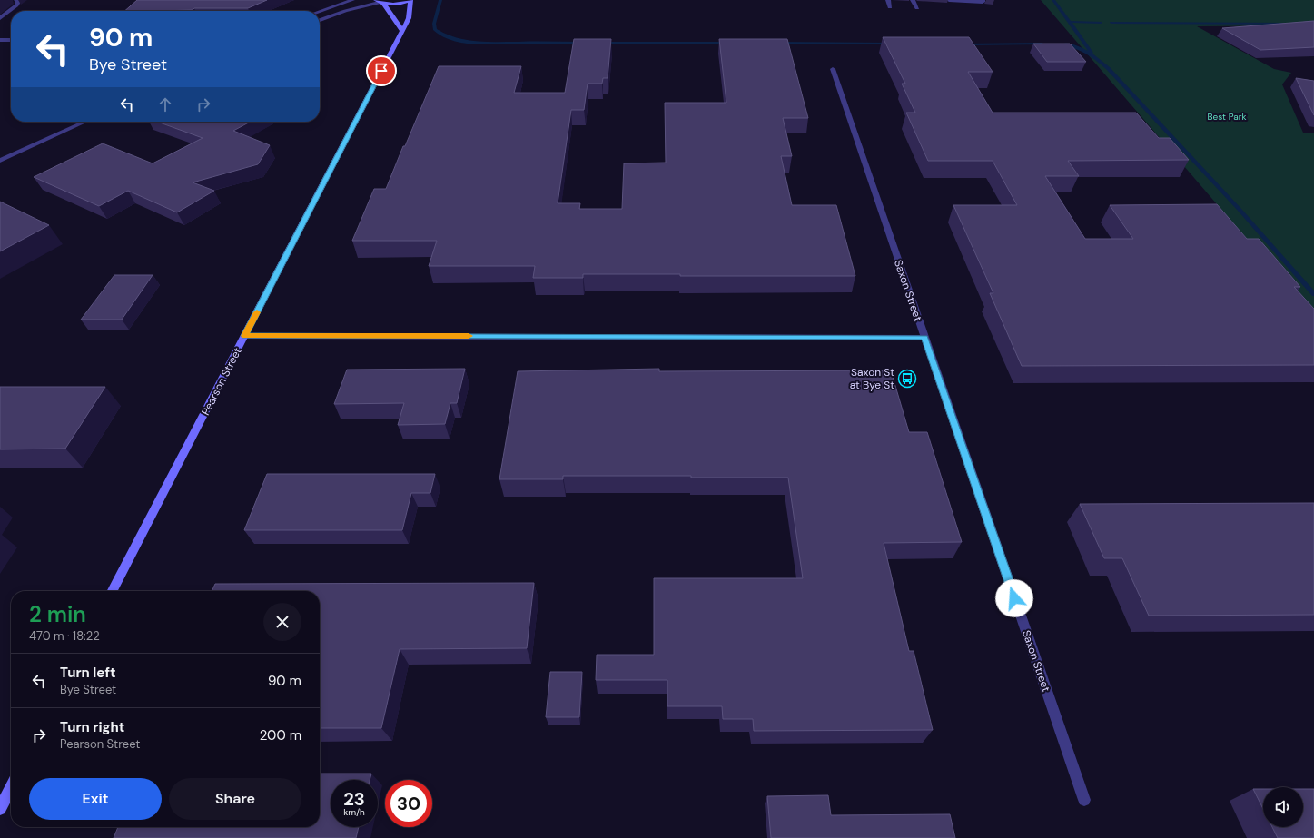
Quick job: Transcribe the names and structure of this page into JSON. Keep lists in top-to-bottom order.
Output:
{
  "streets": {
    "main road": ["Pearson Street"],
    "street": ["Saxon Street"]
  },
  "parks": ["Best Park"],
  "places": {
    "bus stop": ["Saxon St at Bye St"]
  },
  "page": {
    "turn": ["90 m", "Bye Street"],
    "heading": ["2 min", "470 m · 18:22"],
    "list": [
      {
        "name": "Turn left",
        "note": "Bye Street",
        "value": "90 m"
      },
      {
        "name": "Turn right",
        "note": "Pearson Street",
        "value": "200 m"
      }
    ],
    "buttons": ["Exit", "Share"],
    "speed": "23 km/h",
    "limit": "30"
  }
}
